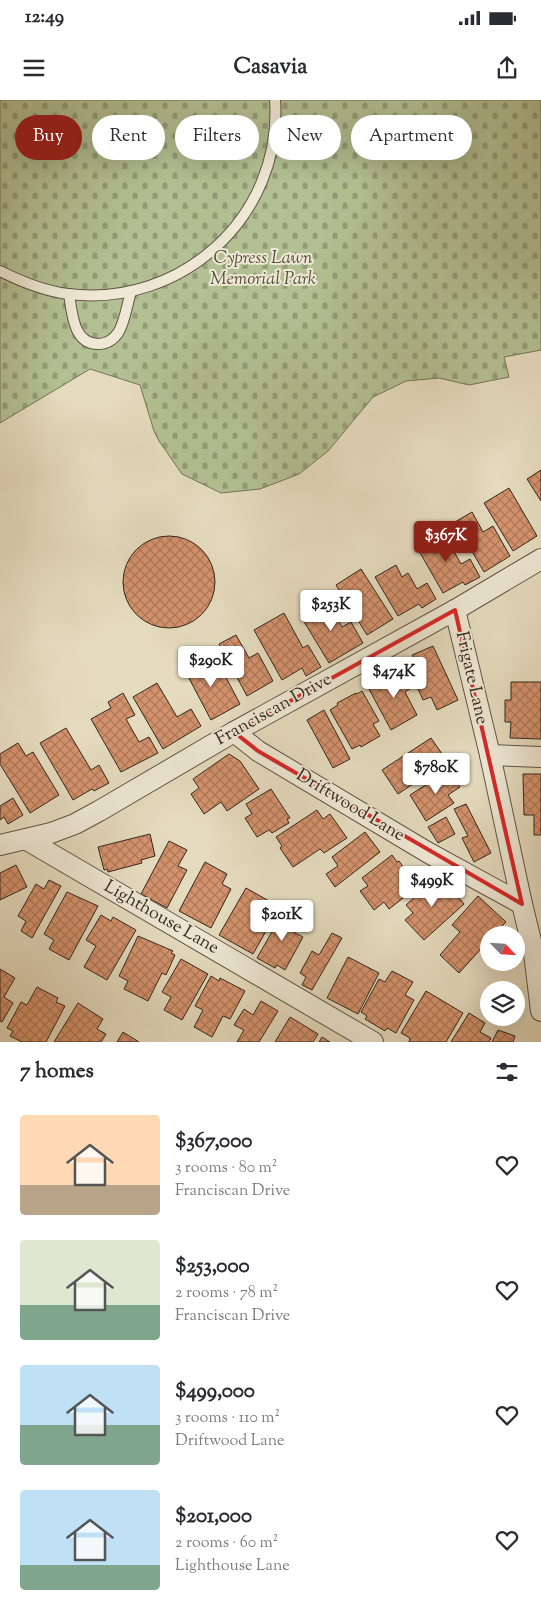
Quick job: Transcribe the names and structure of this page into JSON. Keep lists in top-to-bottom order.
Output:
{
  "streets": {
    "street": [
      "Frigate Lane",
      "Franciscan Drive",
      "Driftwood Lane",
      "Lighthouse Lane"
    ]
  },
  "crossings": [
    ["Frigate Lane", "Franciscan Drive"],
    ["Frigate Lane", "Driftwood Lane"],
    ["Franciscan Drive", "Driftwood Lane"],
    ["Franciscan Drive", "Lighthouse Lane"]
  ],
  "parks": ["Cypress Lawn Memorial Park"],
  "north": "bottom right",
  "page": {
    "status": "12:49",
    "header": "Casavia",
    "chip": [
      "Buy",
      "Rent",
      "Filters",
      "New",
      "Apartment"
    ],
    "price": [
      "$367K",
      "$253K",
      "$290K",
      "$474K",
      "$780K",
      "$499K",
      "$201K"
    ],
    "heading": "7 homes",
    "list": [
      {
        "name": "$367,000",
        "note": "3 rooms · 80 m² · Franciscan Drive"
      },
      {
        "name": "$253,000",
        "note": "2 rooms · 78 m² · Franciscan Drive"
      },
      {
        "name": "$499,000",
        "note": "3 rooms · 110 m² · Driftwood Lane"
      },
      {
        "name": "$201,000",
        "note": "2 rooms · 60 m² · Lighthouse Lane"
      }
    ]
  }
}
